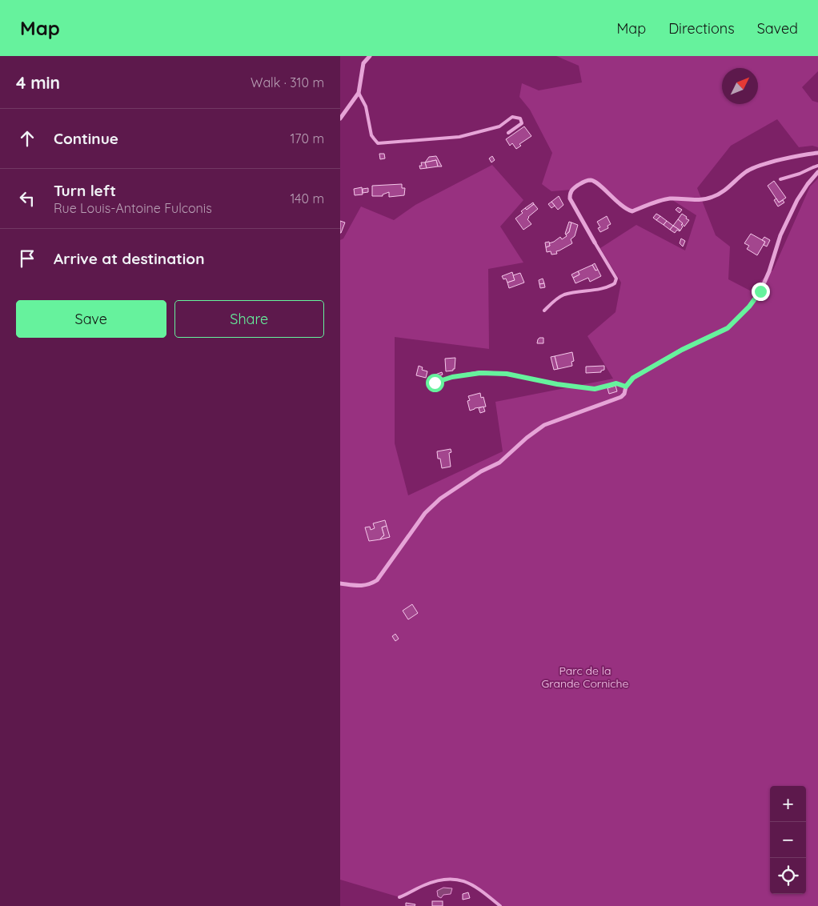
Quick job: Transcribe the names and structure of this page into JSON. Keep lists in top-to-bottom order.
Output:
{
  "parks": ["Parc de la Grande Corniche"],
  "north": "top right",
  "page": {
    "header": "Map",
    "nav": ["Map", "Directions", "Saved"],
    "heading": ["4 min", "Walk · 310 m"],
    "list": [
      ["Continue", "170 m"],
      ["Turn left", "Rue Louis-Antoine Fulconis", "140 m"],
      "Arrive at destination"
    ],
    "buttons": ["Save", "Share"],
    "map_buttons": ["+", "−"]
  }
}
